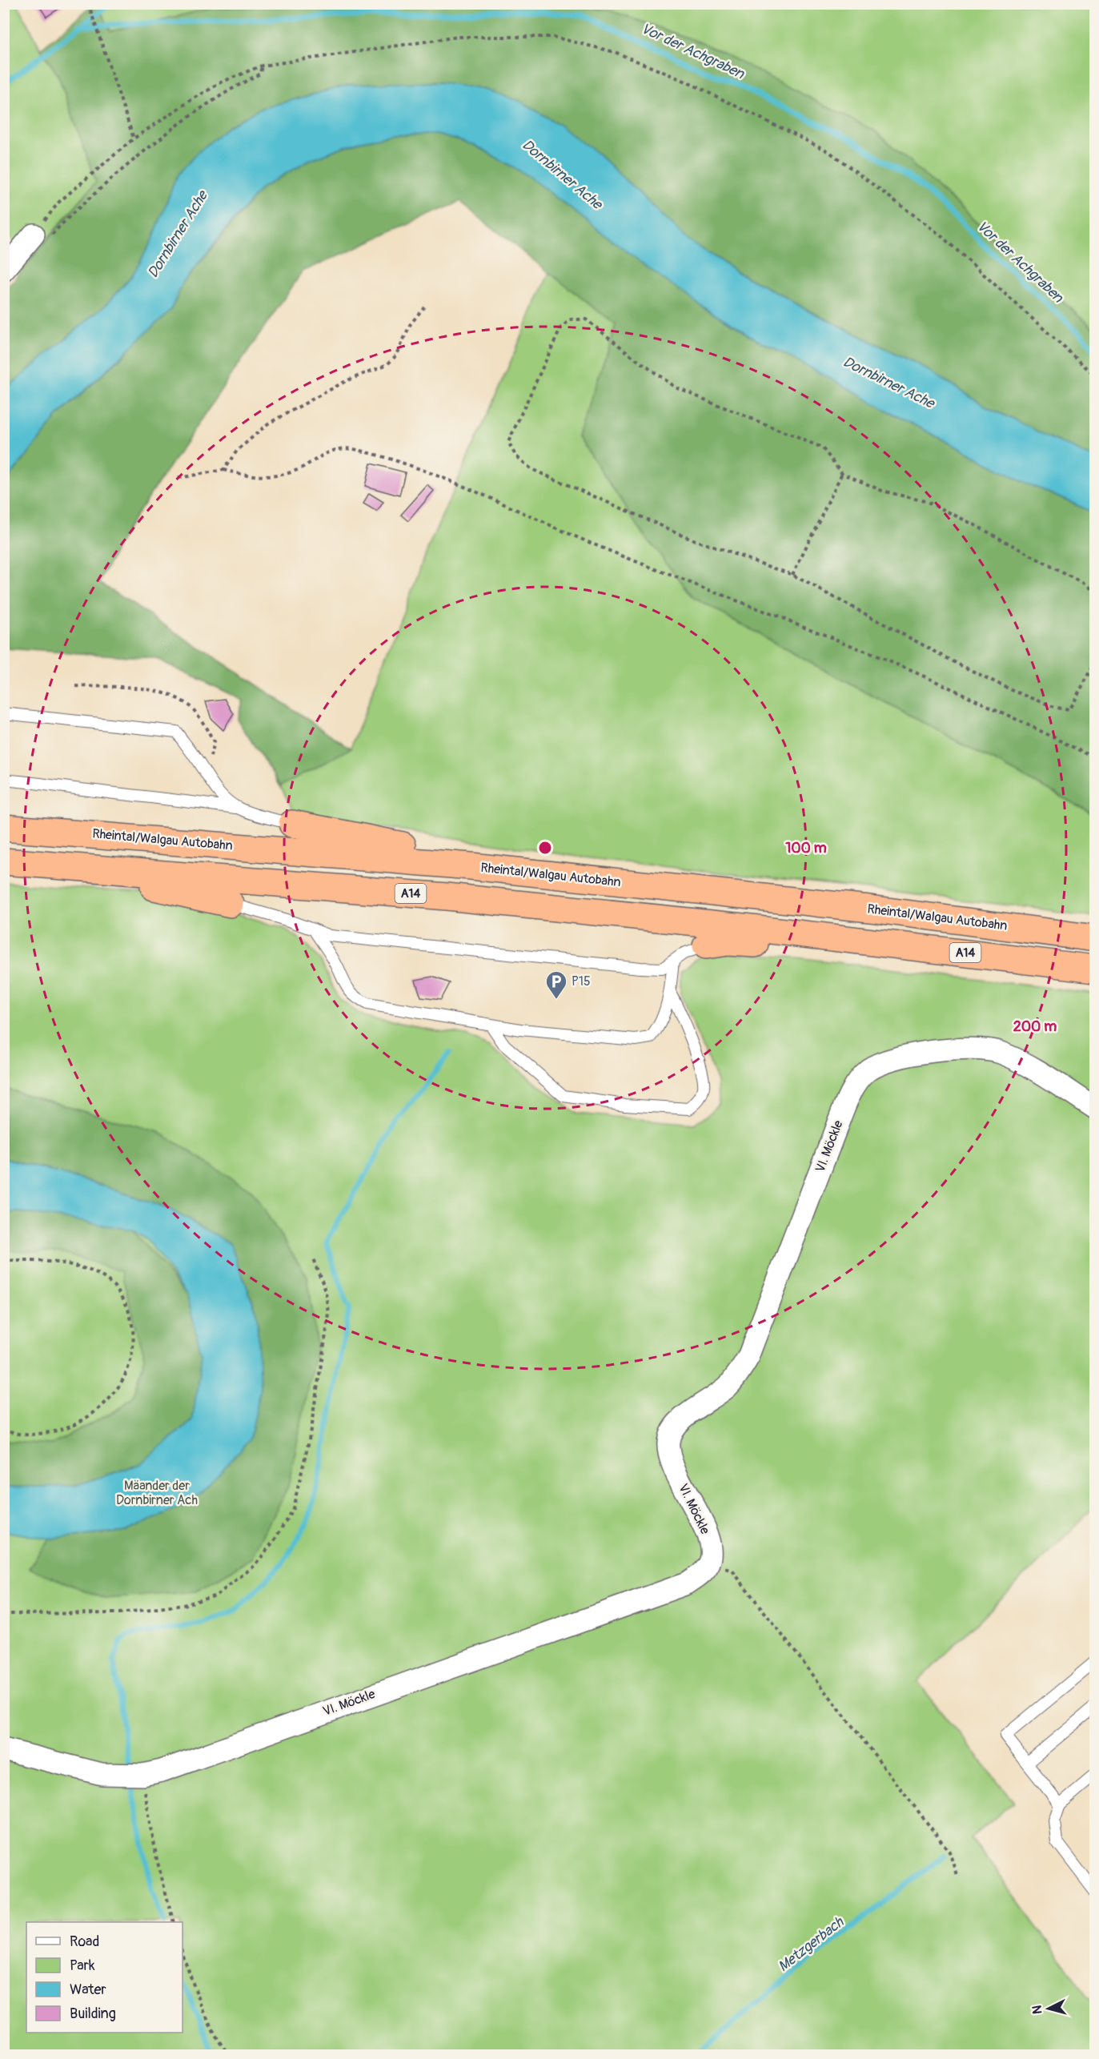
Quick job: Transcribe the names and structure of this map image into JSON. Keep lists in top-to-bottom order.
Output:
{
  "streets": {
    "highway": ["Rheintal/Walgau Autobahn", "A14"],
    "street": ["VI. Möckle"]
  },
  "water": ["Vor der Achgraben", "Dornbirner Ache", "Metzgerbach"],
  "parks": ["Mäander der Dornbirner Ach"],
  "places": {
    "parking": ["P15"]
  },
  "legend": [
    "Road",
    "Park",
    "Water",
    "Building"
  ],
  "north": "left",
  "rings": ["100 m", "200 m"]
}
